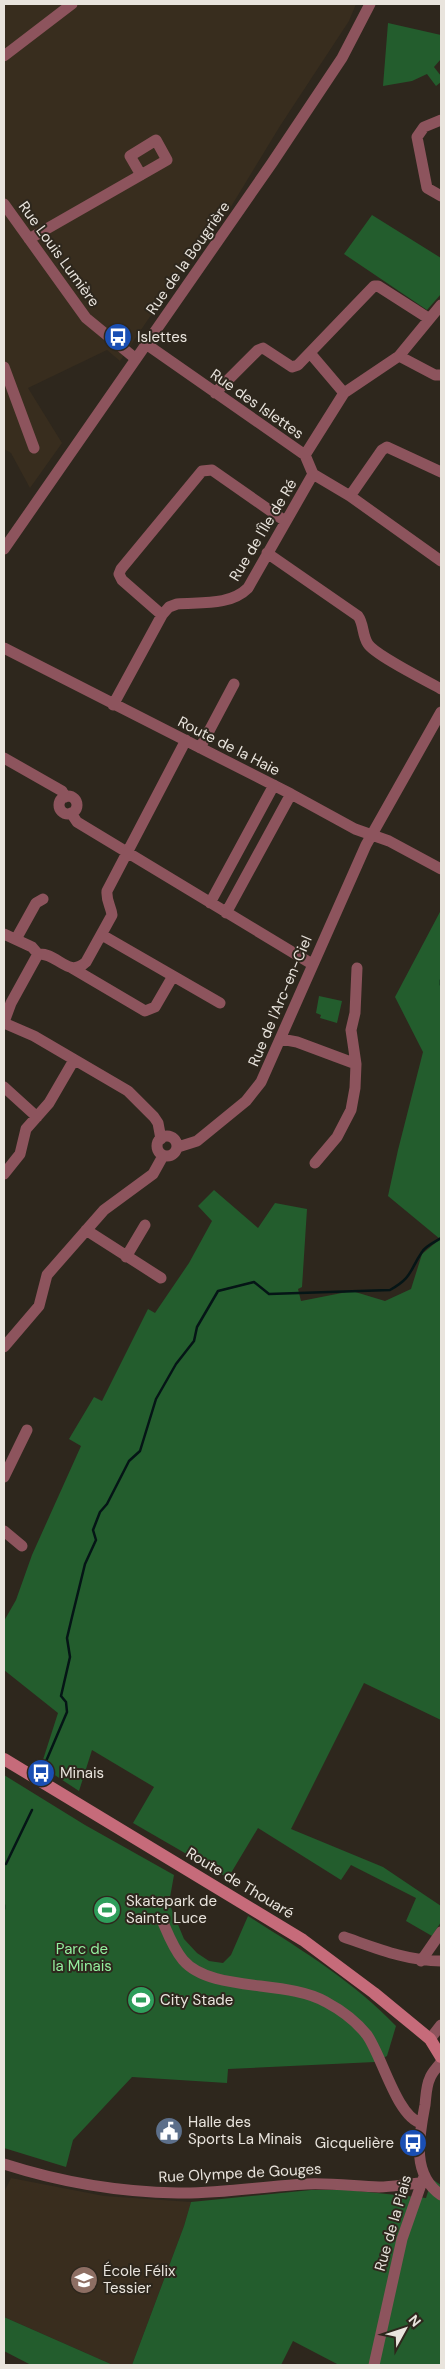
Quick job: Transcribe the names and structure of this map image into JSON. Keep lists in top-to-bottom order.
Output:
{
  "streets": {
    "street": [
      "Rue Louis Lumière",
      "Rue de la Bougrière",
      "Rue des Islettes",
      "Rue de l'Île de Ré",
      "Route de la Haie",
      "Rue de l'Arc-en-Ciel",
      "Route de Thouaré",
      "Rue Olympe de Gouges",
      "Rue de la Piais"
    ]
  },
  "crossings": [
    ["Rue Louis Lumière", "Rue de la Bougrière"],
    ["Rue de la Bougrière", "Rue des Islettes"],
    ["Rue des Islettes", "Rue de l'Île de Ré"],
    ["Route de la Haie", "Rue de l'Arc-en-Ciel"],
    ["Rue Olympe de Gouges", "Rue de la Piais"]
  ],
  "parks": ["Parc de la Minais"],
  "places": {
    "bus stop": ["Islettes", "Minais", "Gicquelière"],
    "sports": ["Skatepark de Sainte Luce", "City Stade"],
    "public building": ["Halle des Sports La Minais"],
    "school or university": ["École Félix Tessier"]
  },
  "north": "top right"
}
